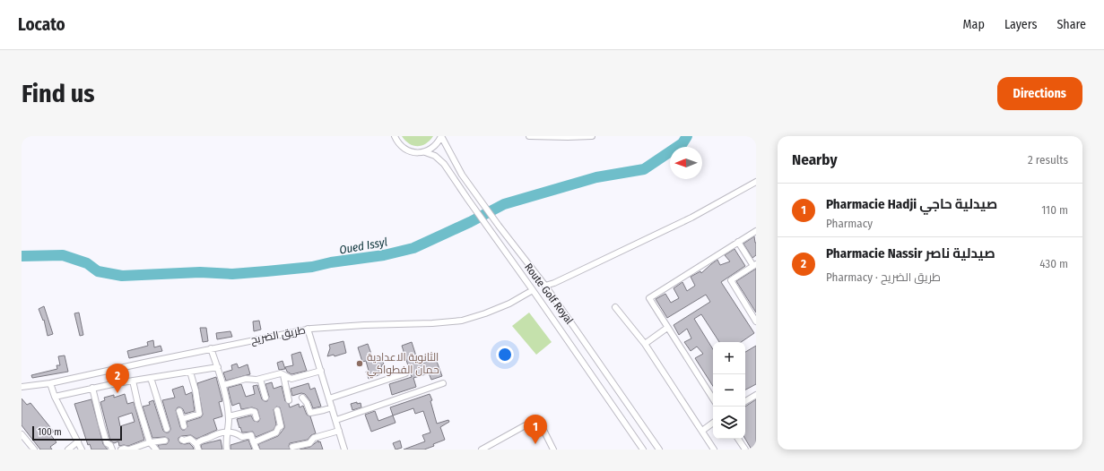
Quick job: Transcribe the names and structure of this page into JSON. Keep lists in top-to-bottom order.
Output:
{
  "streets": {
    "street": ["Route Golf Royal", "طريق الضريح"]
  },
  "crossings": [
    ["Route Golf Royal", "طريق الضريح"]
  ],
  "water": ["Oued Issyl"],
  "places": ["الثانوية الاعدادية حمان الفطواكي"],
  "scale_bar": "100 m",
  "north": "left",
  "page": {
    "header": "Locato",
    "nav": ["Map", "Layers", "Share"],
    "buttons": "Directions",
    "title": "Find us",
    "heading": ["Nearby", "2 results"],
    "list": [
      {
        "mark": "1",
        "name": "Pharmacie Hadji صيدلية حاجي",
        "note": "Pharmacy",
        "value": "110 m"
      },
      {
        "mark": "2",
        "name": "Pharmacie Nassir صيدلية ناصر",
        "note": "Pharmacy · طريق الضريح",
        "value": "430 m"
      }
    ],
    "map_buttons": ["+", "−"],
    "pins": ["2", "1"],
    "scale": "100 m"
  }
}
